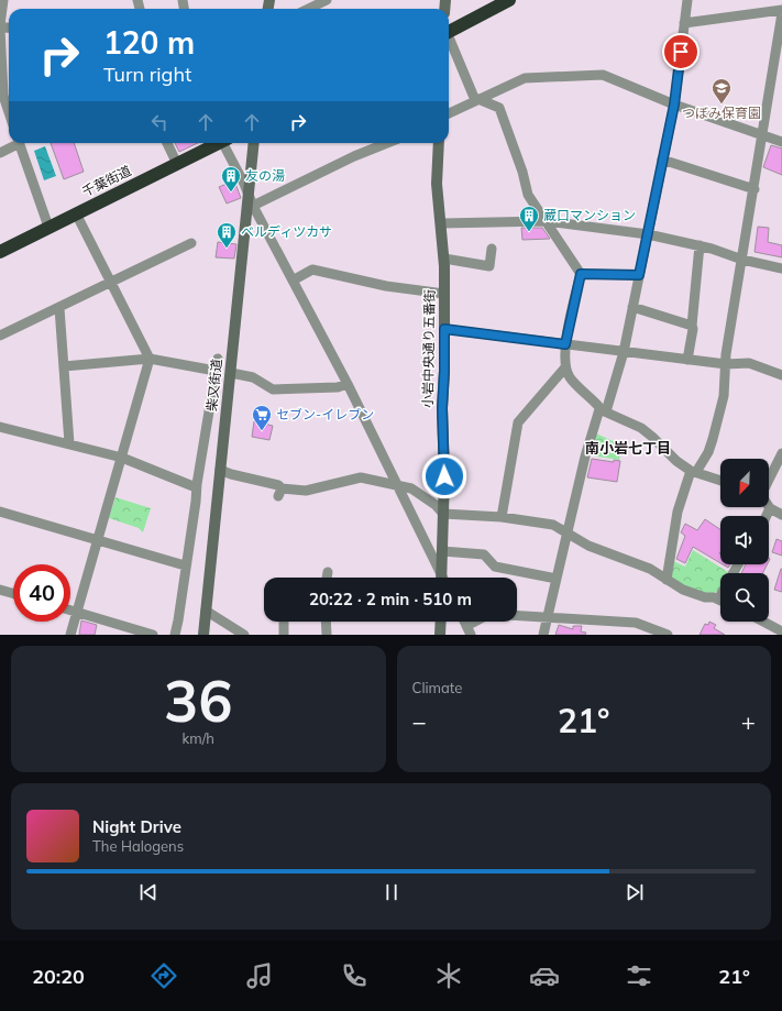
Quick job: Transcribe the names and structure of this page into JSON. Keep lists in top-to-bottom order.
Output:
{
  "streets": {
    "highway": ["千葉街道"],
    "main road": ["小岩中央通り五番街", "柴又街道"]
  },
  "districts": ["南小岩七丁目"],
  "places": {
    "school or university": ["つぼみ保育園"],
    "building": ["友の湯", "蔵口マンション", "ベルディツカサ"],
    "supermarket": ["セブン-イレブン"]
  },
  "north": "bottom left",
  "page": {
    "turn": ["120 m", "Turn right"],
    "limit": "40",
    "trip": "20:22 · 2 min · 510 m",
    "tile": [
      ["36", "km/h"],
      "Climate"
    ],
    "heat": ["−", "21°", "+"],
    "song": ["Night Drive", "The Halogens"],
    "tabs": ["20:20", "21°"]
  }
}
